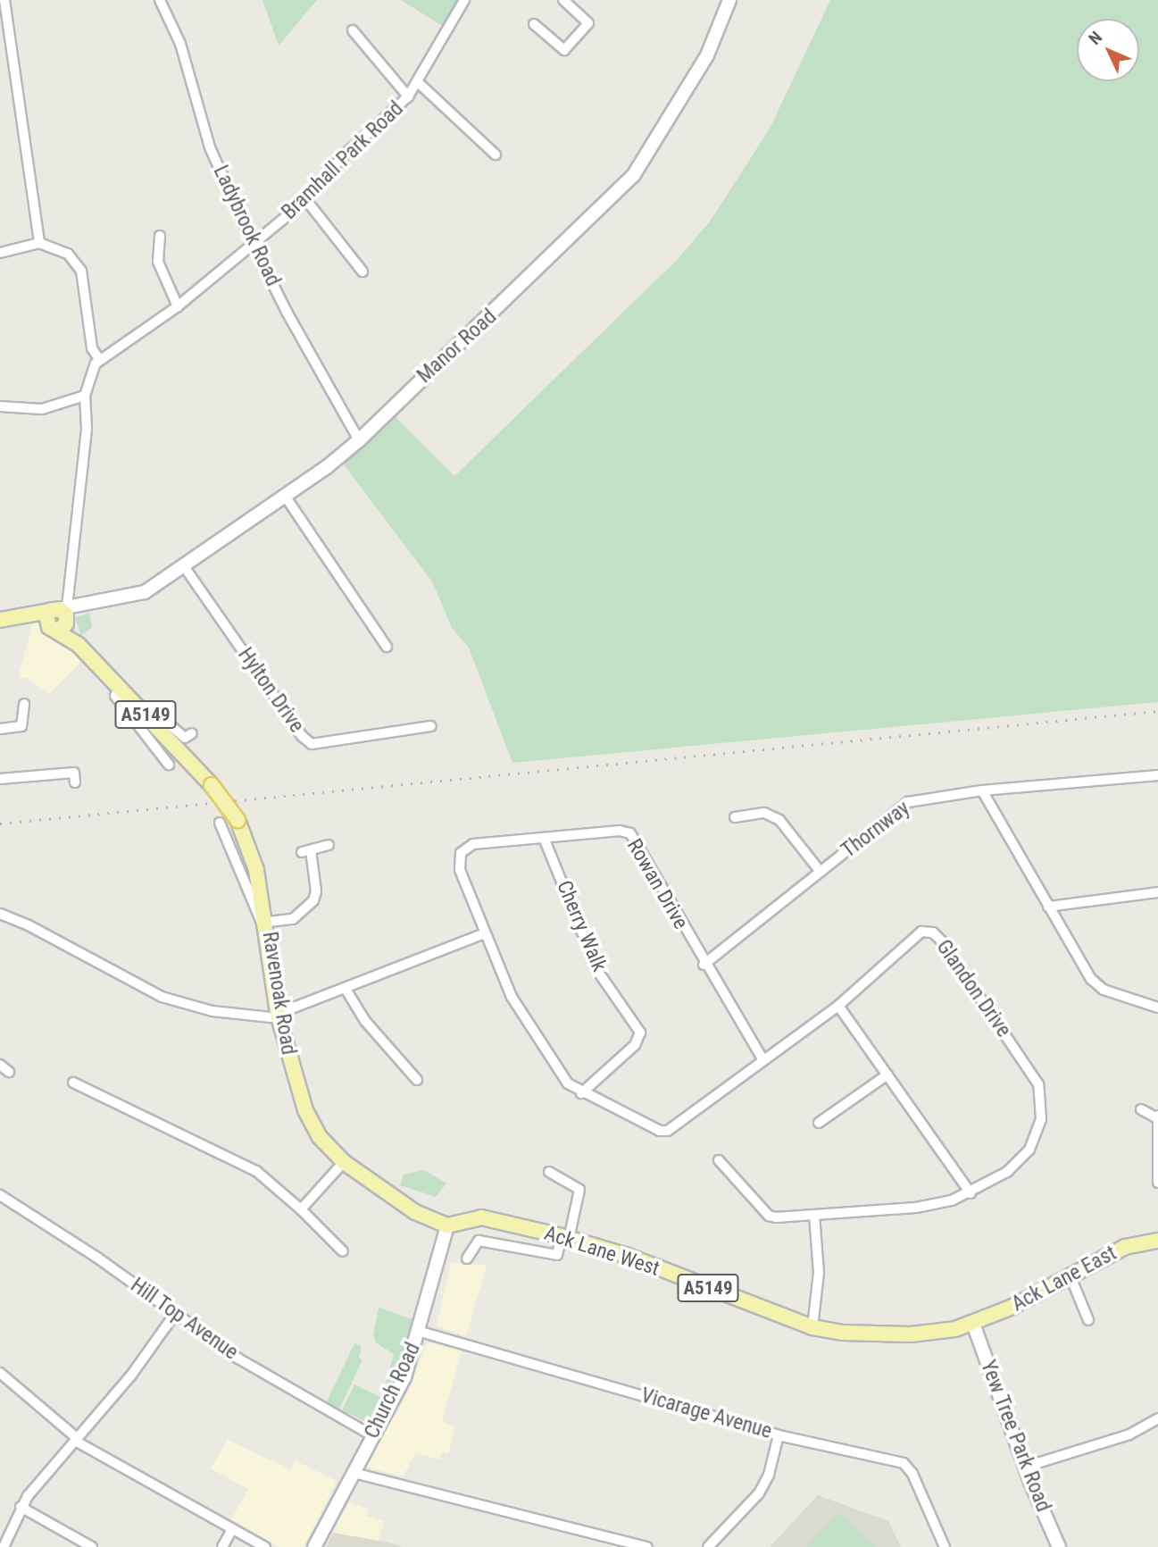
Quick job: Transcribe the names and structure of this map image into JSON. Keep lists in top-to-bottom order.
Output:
{
  "streets": {
    "main road": [
      "A5149",
      "Ravenoak Road",
      "Ack Lane West",
      "Ack Lane East"
    ],
    "street": [
      "Bramhall Park Road",
      "Ladybrook Road",
      "Manor Road",
      "Hylton Drive",
      "Thornway",
      "Rowan Drive",
      "Cherry Walk",
      "Glandon Drive",
      "Hill Top Avenue",
      "Church Road",
      "Vicarage Avenue",
      "Yew Tree Park Road"
    ]
  },
  "crossings": [
    ["Bramhall Park Road", "Ladybrook Road"],
    ["Ladybrook Road", "Manor Road"],
    ["Manor Road", "Hylton Drive"],
    ["Manor Road", "A5149"],
    ["Manor Road", "Ravenoak Road"],
    ["A5149", "Ravenoak Road"],
    ["Thornway", "Rowan Drive"],
    ["Rowan Drive", "Cherry Walk"],
    ["Rowan Drive", "Glandon Drive"],
    ["Cherry Walk", "Glandon Drive"],
    ["Ravenoak Road", "Ack Lane West"],
    ["Ravenoak Road", "Church Road"],
    ["Ack Lane West", "Ack Lane East"],
    ["Ack Lane West", "Church Road"],
    ["Ack Lane West", "Yew Tree Park Road"],
    ["Ack Lane East", "Yew Tree Park Road"],
    ["Hill Top Avenue", "Church Road"],
    ["Church Road", "Vicarage Avenue"]
  ],
  "north": "top left"
}
